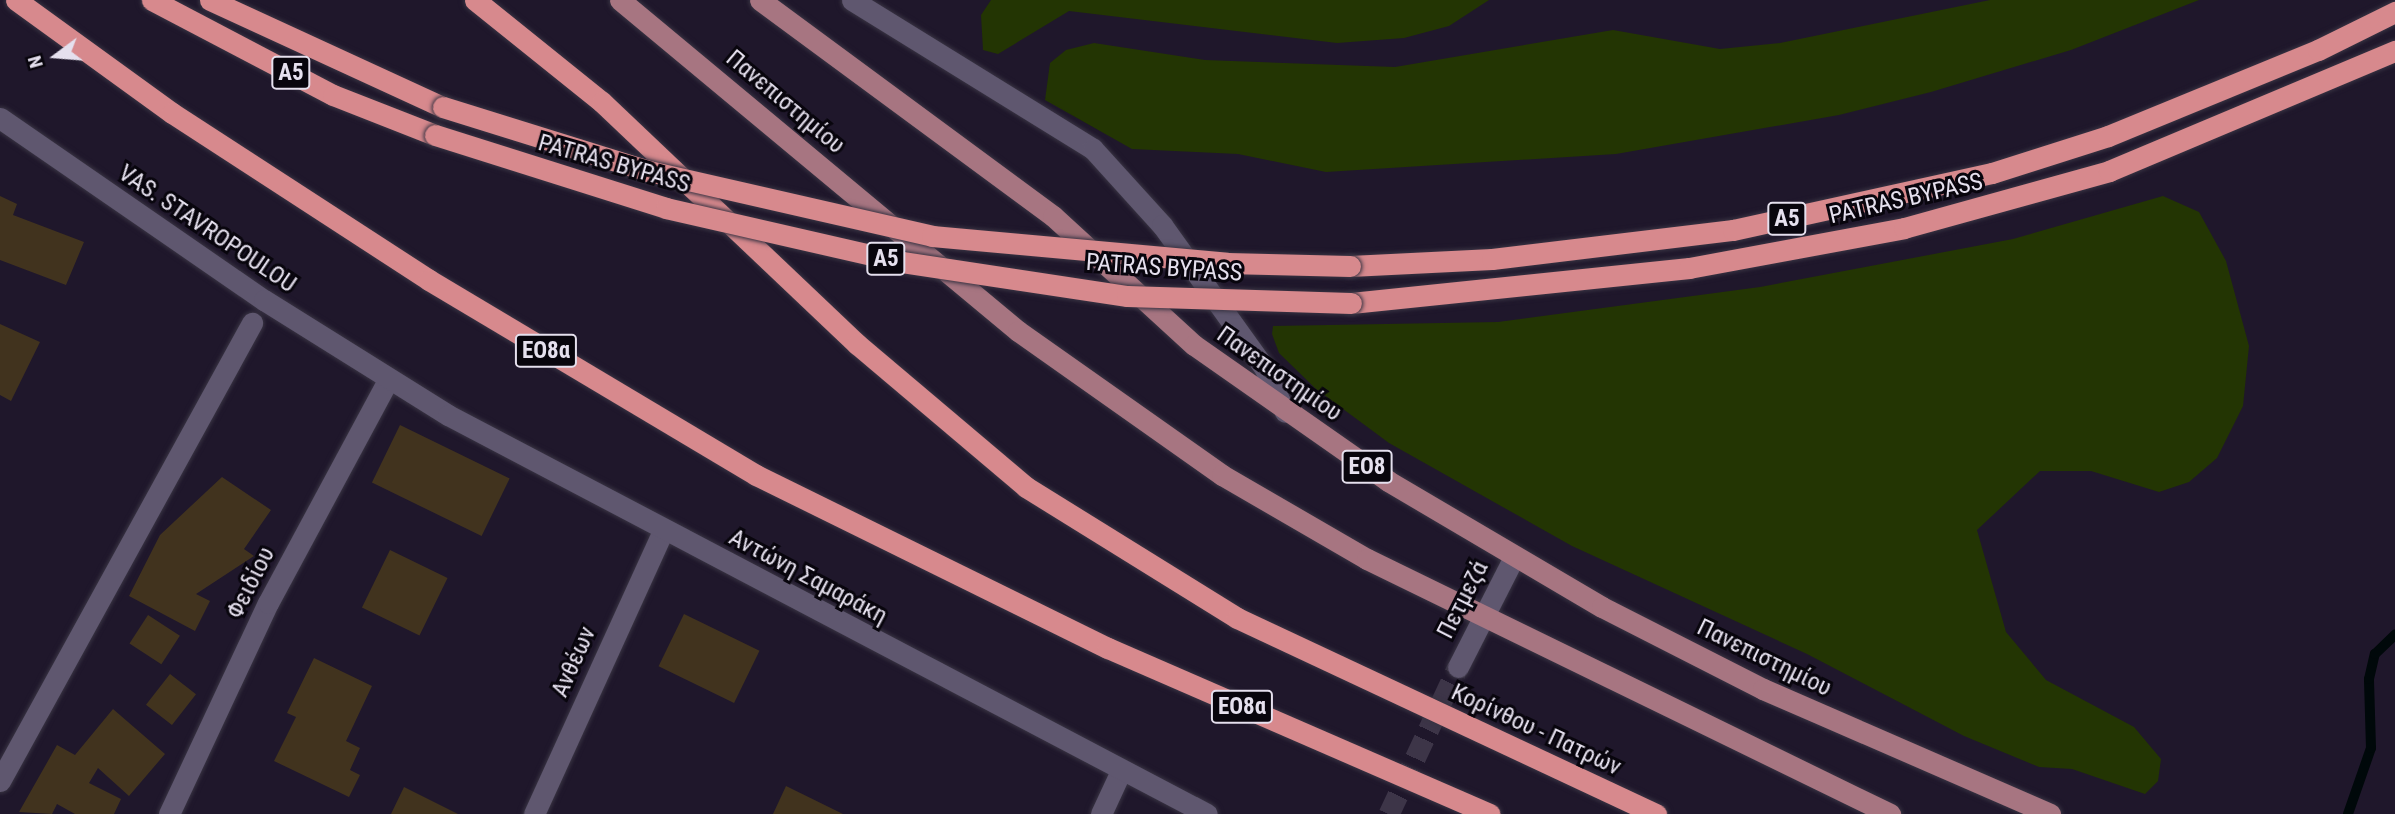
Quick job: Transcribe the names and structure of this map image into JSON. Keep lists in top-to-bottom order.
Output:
{
  "streets": {
    "highway": [
      "Α5",
      "PATRAS BYPASS",
      "ΕΟ8α",
      "Κορίνθου - Πατρών"
    ],
    "main road": ["Πανεπιστημίου", "ΕΟ8"],
    "street": [
      "VAS. STAVROPOULOU",
      "Αντώνη Σαμαράκη",
      "Φειδίου",
      "Πετμεζά",
      "Ανθέων"
    ]
  },
  "crossings": [
    ["Πανεπιστημίου", "Πετμεζά"],
    ["VAS. STAVROPOULOU", "Αντώνη Σαμαράκη"],
    ["VAS. STAVROPOULOU", "Φειδίου"],
    ["Αντώνη Σαμαράκη", "Φειδίου"],
    ["Αντώνη Σαμαράκη", "Ανθέων"]
  ],
  "north": "left"
}
